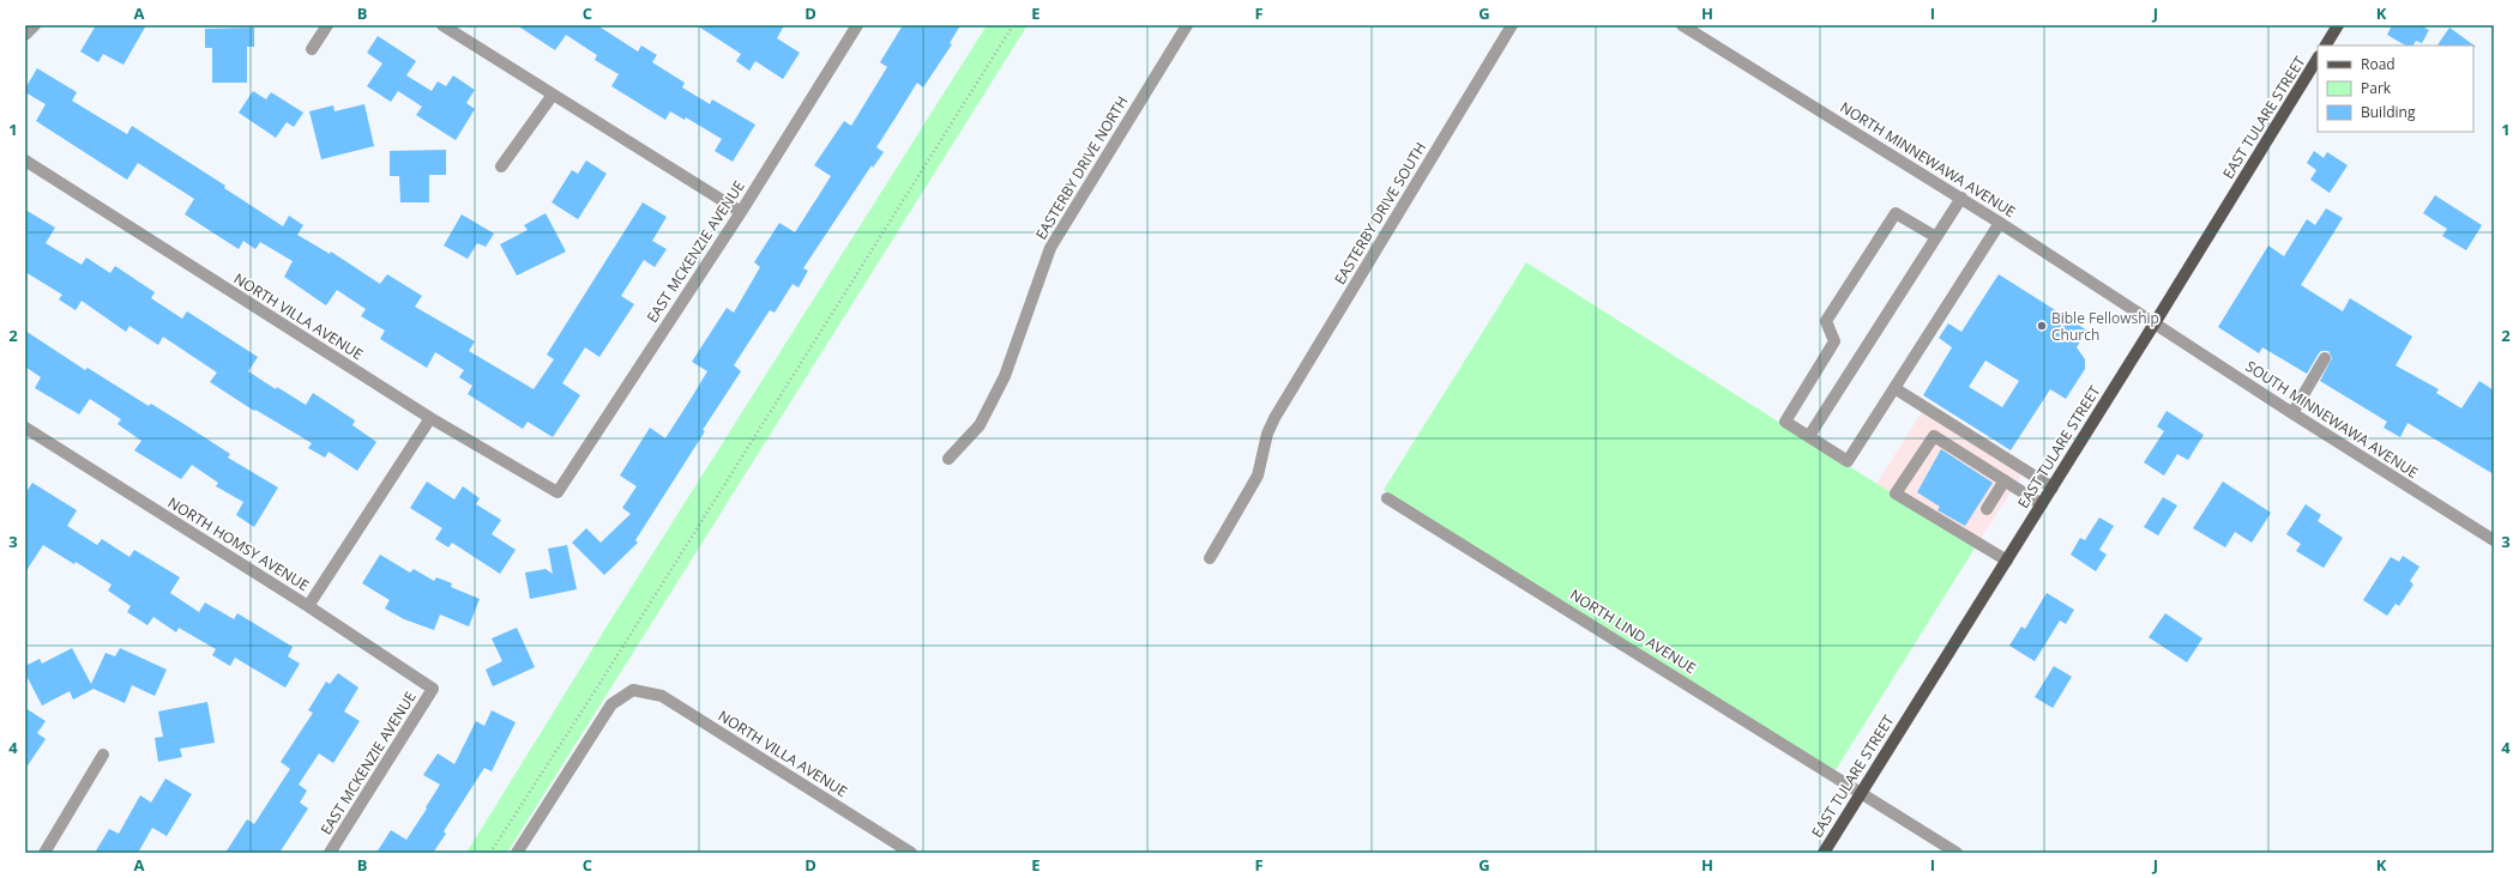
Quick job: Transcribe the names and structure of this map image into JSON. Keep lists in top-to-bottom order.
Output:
{
  "streets": {
    "main road": ["EAST TULARE STREET"],
    "street": [
      "NORTH MINNEWAWA AVENUE",
      "EASTERBY DRIVE NORTH",
      "EASTERBY DRIVE SOUTH",
      "EAST MCKENZIE AVENUE",
      "NORTH VILLA AVENUE",
      "SOUTH MINNEWAWA AVENUE",
      "NORTH HOMSY AVENUE",
      "NORTH LIND AVENUE"
    ]
  },
  "crossings": [
    ["EAST TULARE STREET", "NORTH MINNEWAWA AVENUE"],
    ["EAST TULARE STREET", "SOUTH MINNEWAWA AVENUE"],
    ["EAST TULARE STREET", "NORTH LIND AVENUE"],
    ["NORTH MINNEWAWA AVENUE", "SOUTH MINNEWAWA AVENUE"],
    ["EAST MCKENZIE AVENUE", "NORTH VILLA AVENUE"],
    ["EAST MCKENZIE AVENUE", "NORTH HOMSY AVENUE"]
  ],
  "places": ["Bible Fellowship Church"],
  "legend": ["Road", "Park", "Building"],
  "grid": {
    "columns": [
      "A",
      "B",
      "C",
      "D",
      "E",
      "F",
      "G",
      "H",
      "I",
      "J",
      "K"
    ],
    "rows": [
      "1",
      "2",
      "3",
      "4"
    ]
  }
}
